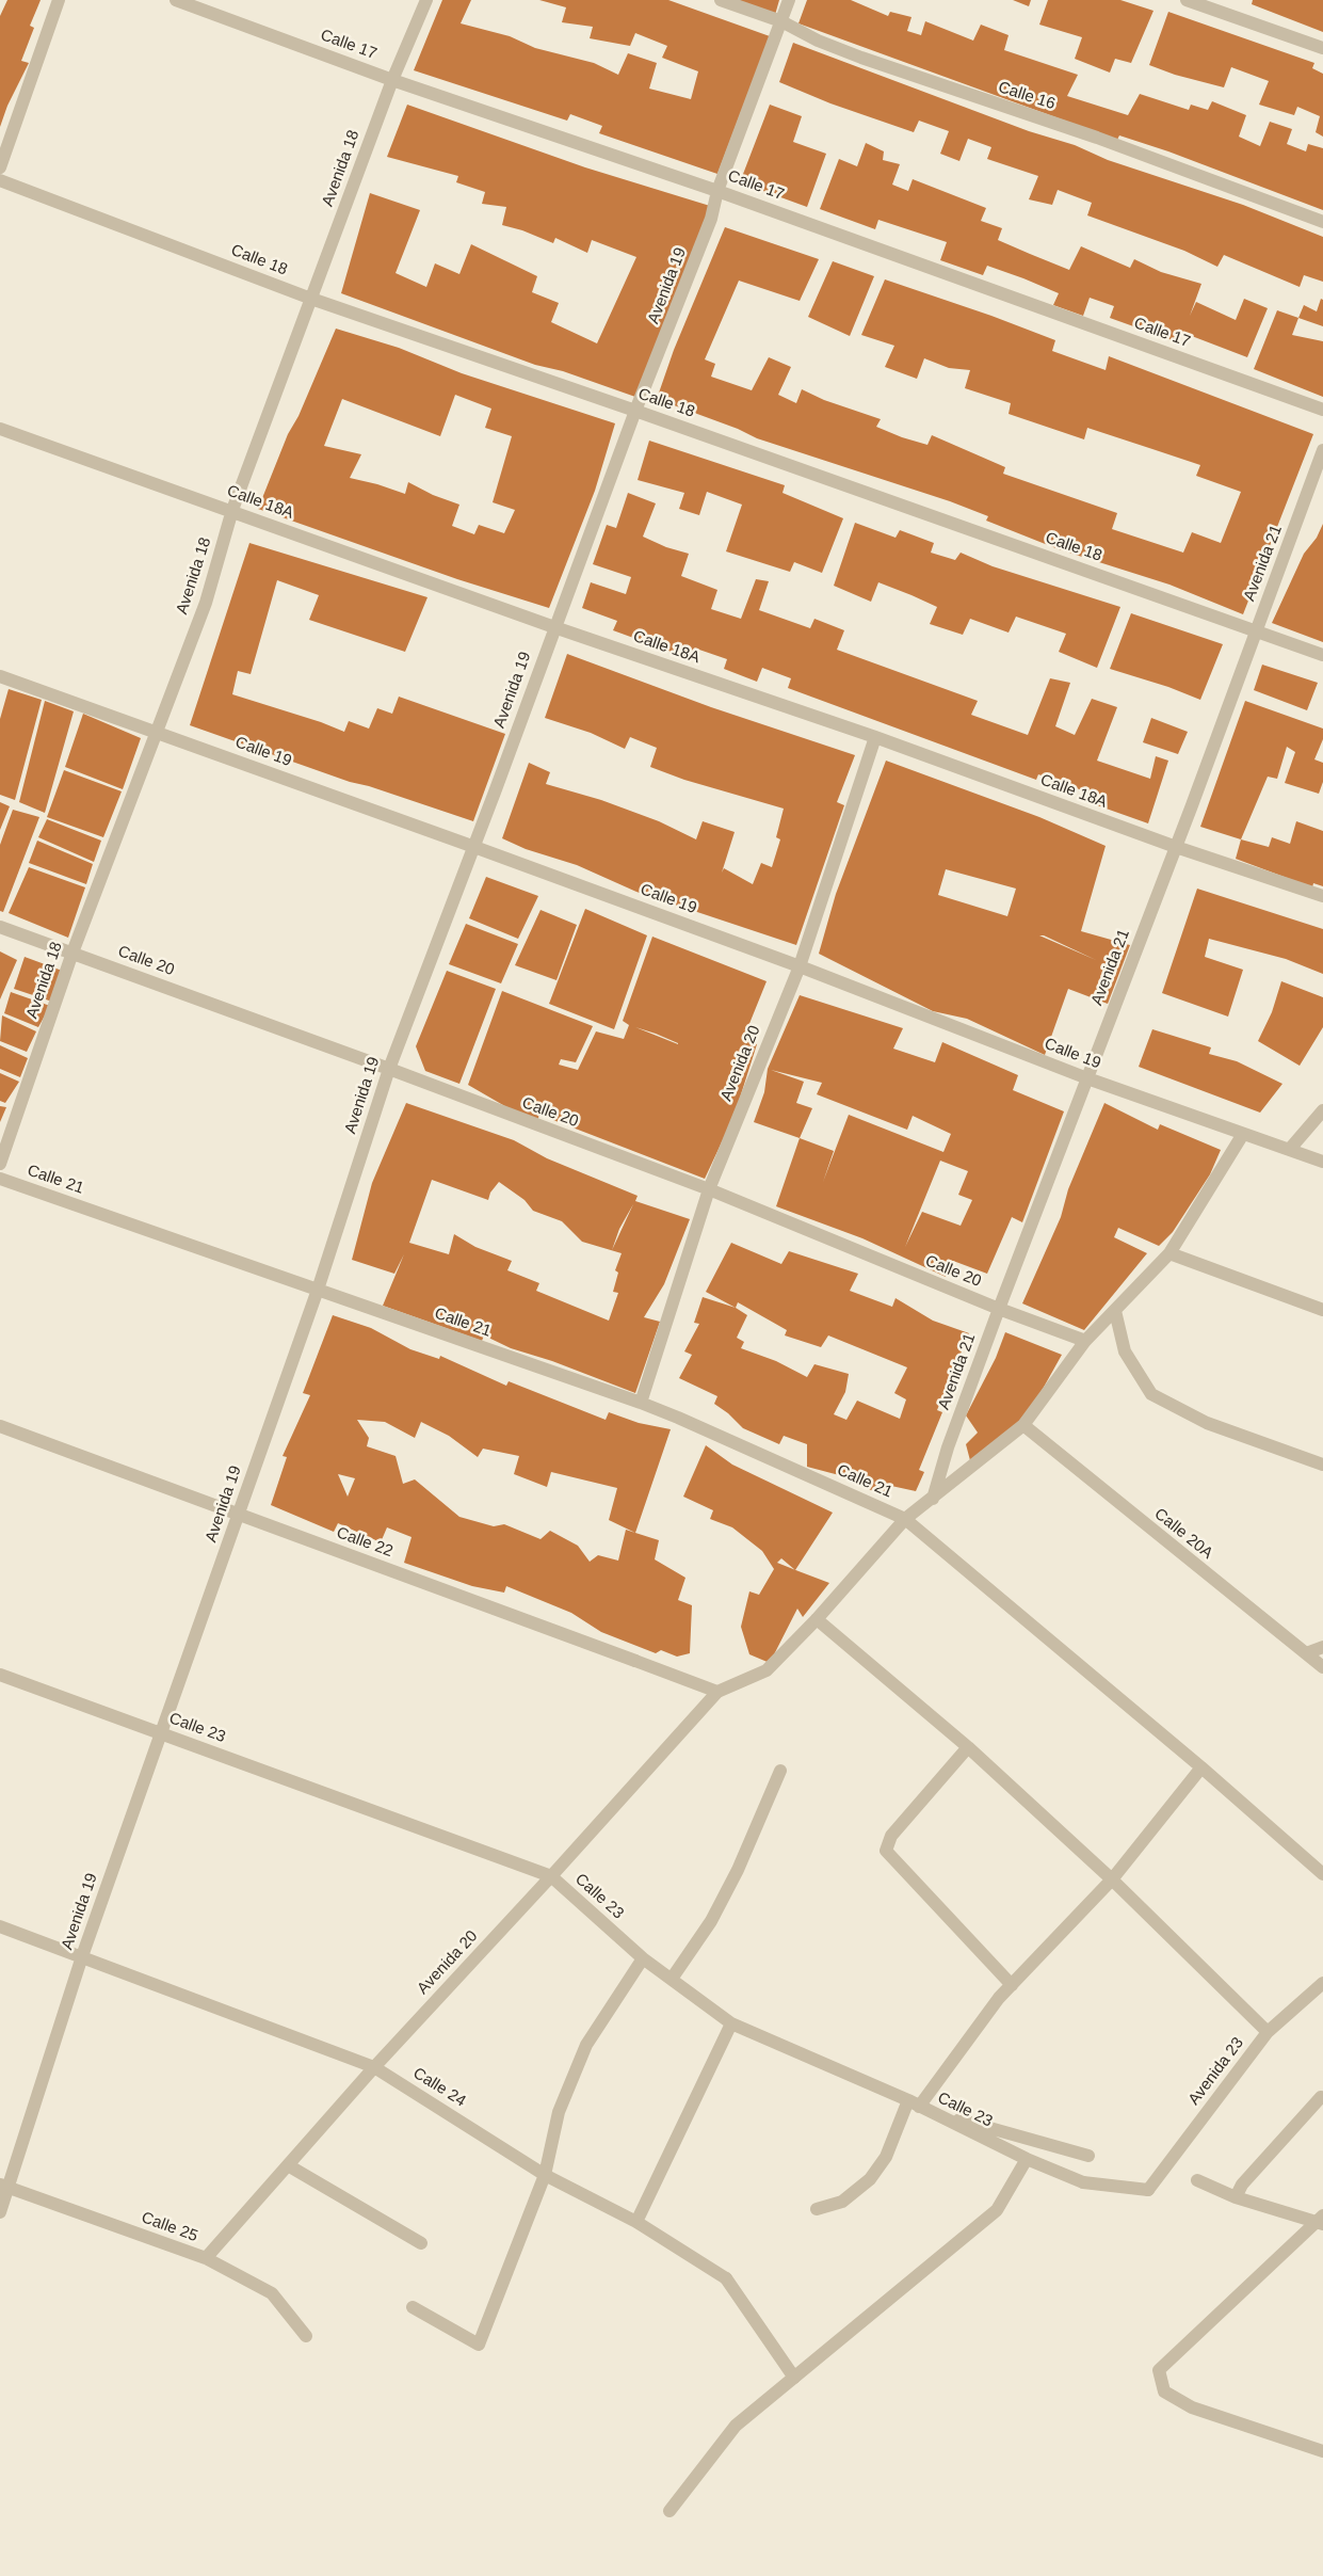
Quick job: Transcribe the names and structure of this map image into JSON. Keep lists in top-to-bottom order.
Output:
{
  "streets": {
    "street": [
      "Calle 17",
      "Calle 16",
      "Avenida 18",
      "Calle 18",
      "Avenida 19",
      "Calle 18A",
      "Avenida 21",
      "Calle 19",
      "Calle 20",
      "Avenida 20",
      "Calle 21",
      "Calle 20A",
      "Calle 22",
      "Calle 23",
      "Avenida 23",
      "Calle 24",
      "Calle 25"
    ]
  },
  "crossings": [
    ["Calle 17", "Avenida 18"],
    ["Calle 17", "Avenida 19"],
    ["Calle 16", "Avenida 19"],
    ["Avenida 18", "Calle 18"],
    ["Avenida 18", "Calle 18A"],
    ["Avenida 18", "Calle 19"],
    ["Avenida 18", "Calle 20"],
    ["Calle 18", "Avenida 19"],
    ["Calle 18", "Avenida 21"],
    ["Avenida 19", "Calle 18A"],
    ["Avenida 19", "Calle 19"],
    ["Avenida 19", "Calle 20"],
    ["Avenida 19", "Calle 21"],
    ["Avenida 19", "Calle 22"],
    ["Avenida 19", "Calle 23"],
    ["Avenida 19", "Calle 24"],
    ["Avenida 19", "Calle 25"],
    ["Calle 18A", "Avenida 21"],
    ["Calle 18A", "Avenida 20"],
    ["Avenida 21", "Calle 19"],
    ["Avenida 21", "Calle 20"],
    ["Calle 19", "Avenida 20"],
    ["Calle 20", "Avenida 20"],
    ["Avenida 20", "Calle 21"],
    ["Avenida 20", "Calle 22"],
    ["Avenida 20", "Calle 23"],
    ["Avenida 20", "Calle 24"],
    ["Avenida 20", "Calle 25"],
    ["Calle 23", "Avenida 23"]
  ]
}
